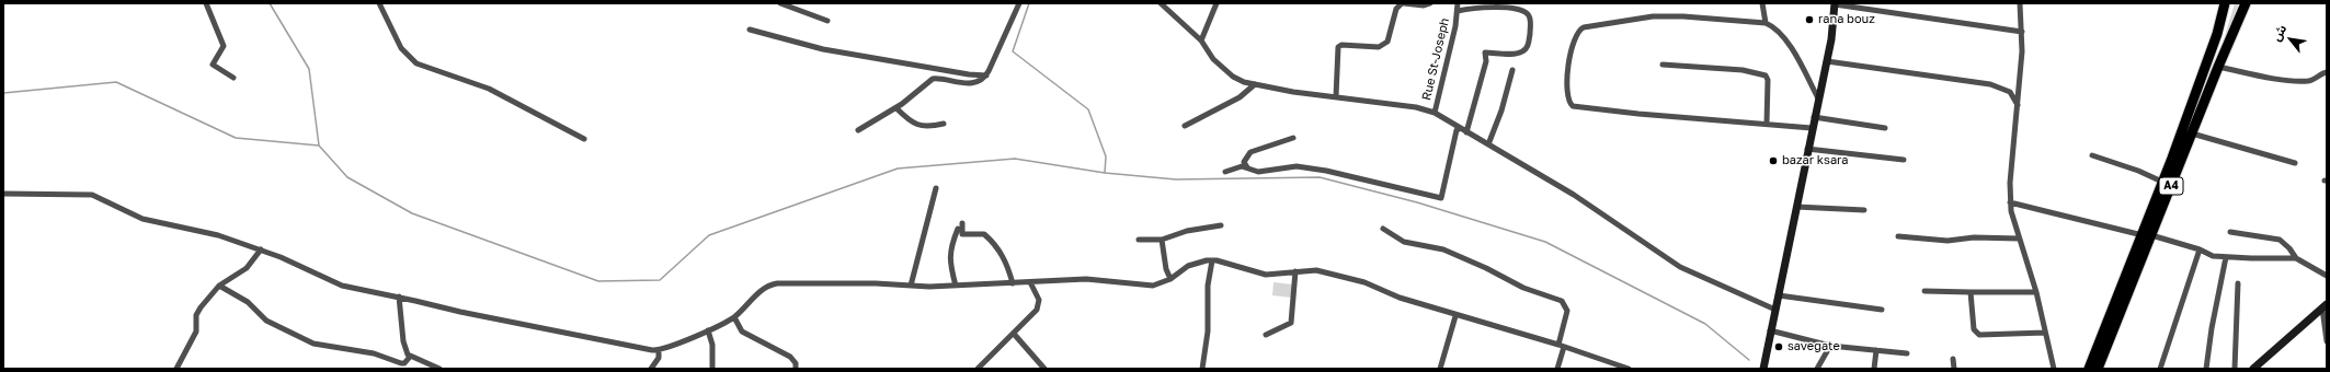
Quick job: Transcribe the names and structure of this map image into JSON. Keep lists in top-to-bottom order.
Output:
{
  "streets": {
    "highway": ["A4"],
    "street": ["Rue St-Joseph"]
  },
  "places": ["rana bouz", "bazar ksara", "savegate"],
  "north": "top left"
}
